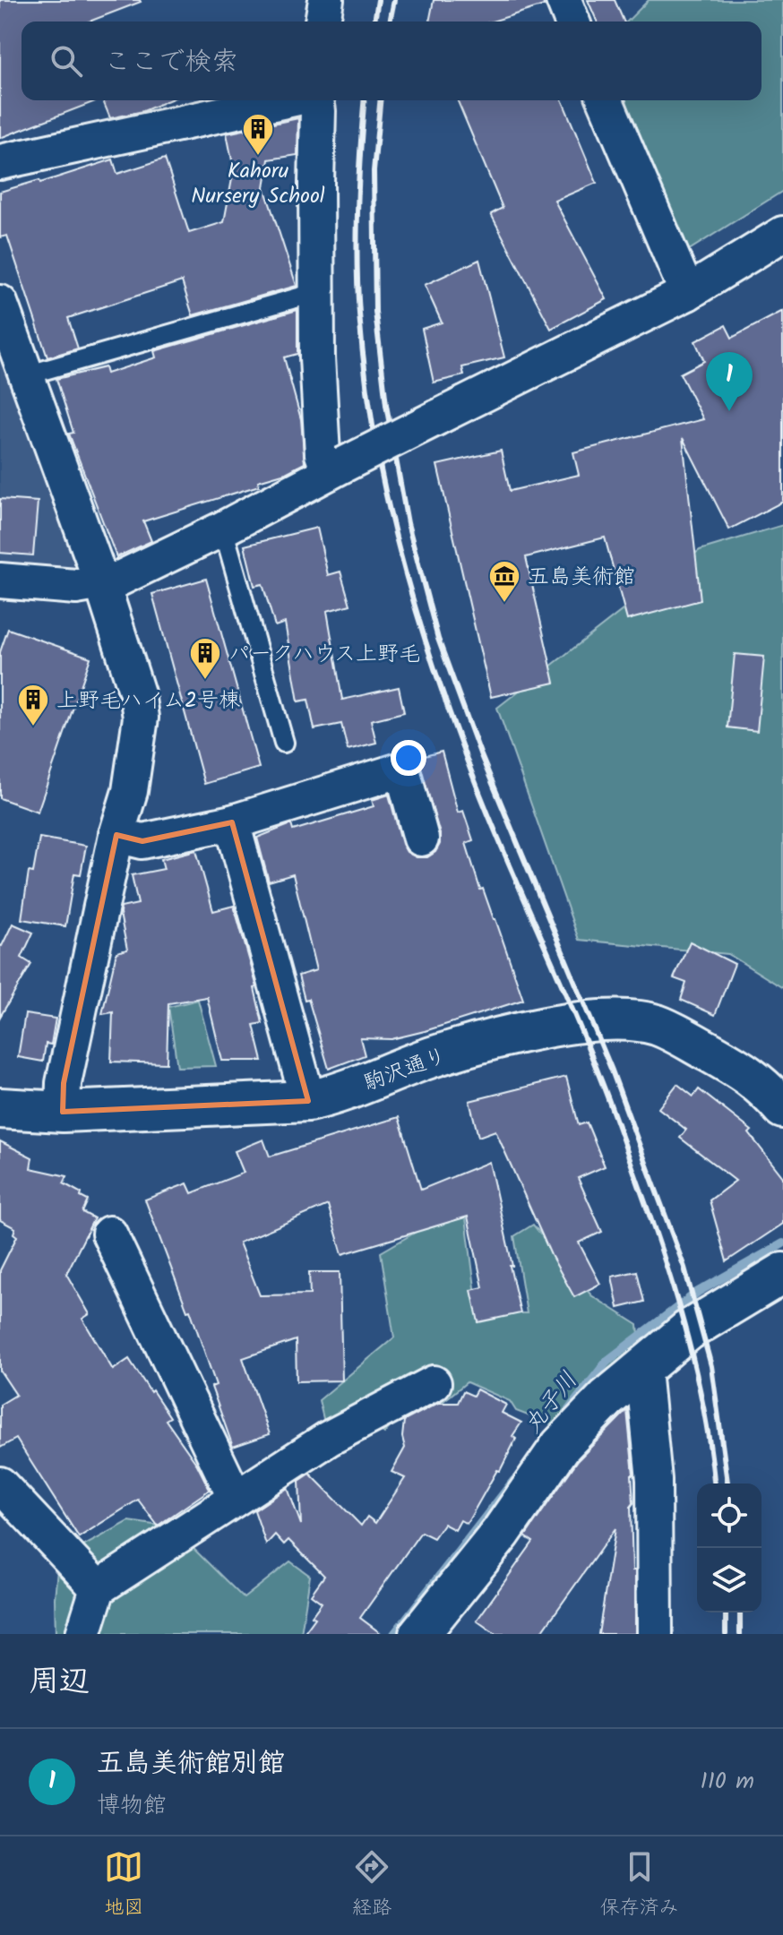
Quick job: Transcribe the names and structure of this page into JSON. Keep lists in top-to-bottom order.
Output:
{
  "streets": {
    "street": ["駒沢通り"]
  },
  "water": ["丸子川"],
  "places": {
    "building": ["Kahoru Nursery School", "パークハウス上野毛", "上野毛ハイム2号棟"],
    "museum": ["五島美術館"]
  },
  "page": {
    "search": "ここで検索",
    "pins": "1",
    "heading": "周辺",
    "list": [
      {
        "mark": "1",
        "name": "五島美術館別館",
        "note": "博物館",
        "value": "110 m"
      }
    ],
    "nav": ["地図", "経路", "保存済み"]
  }
}
